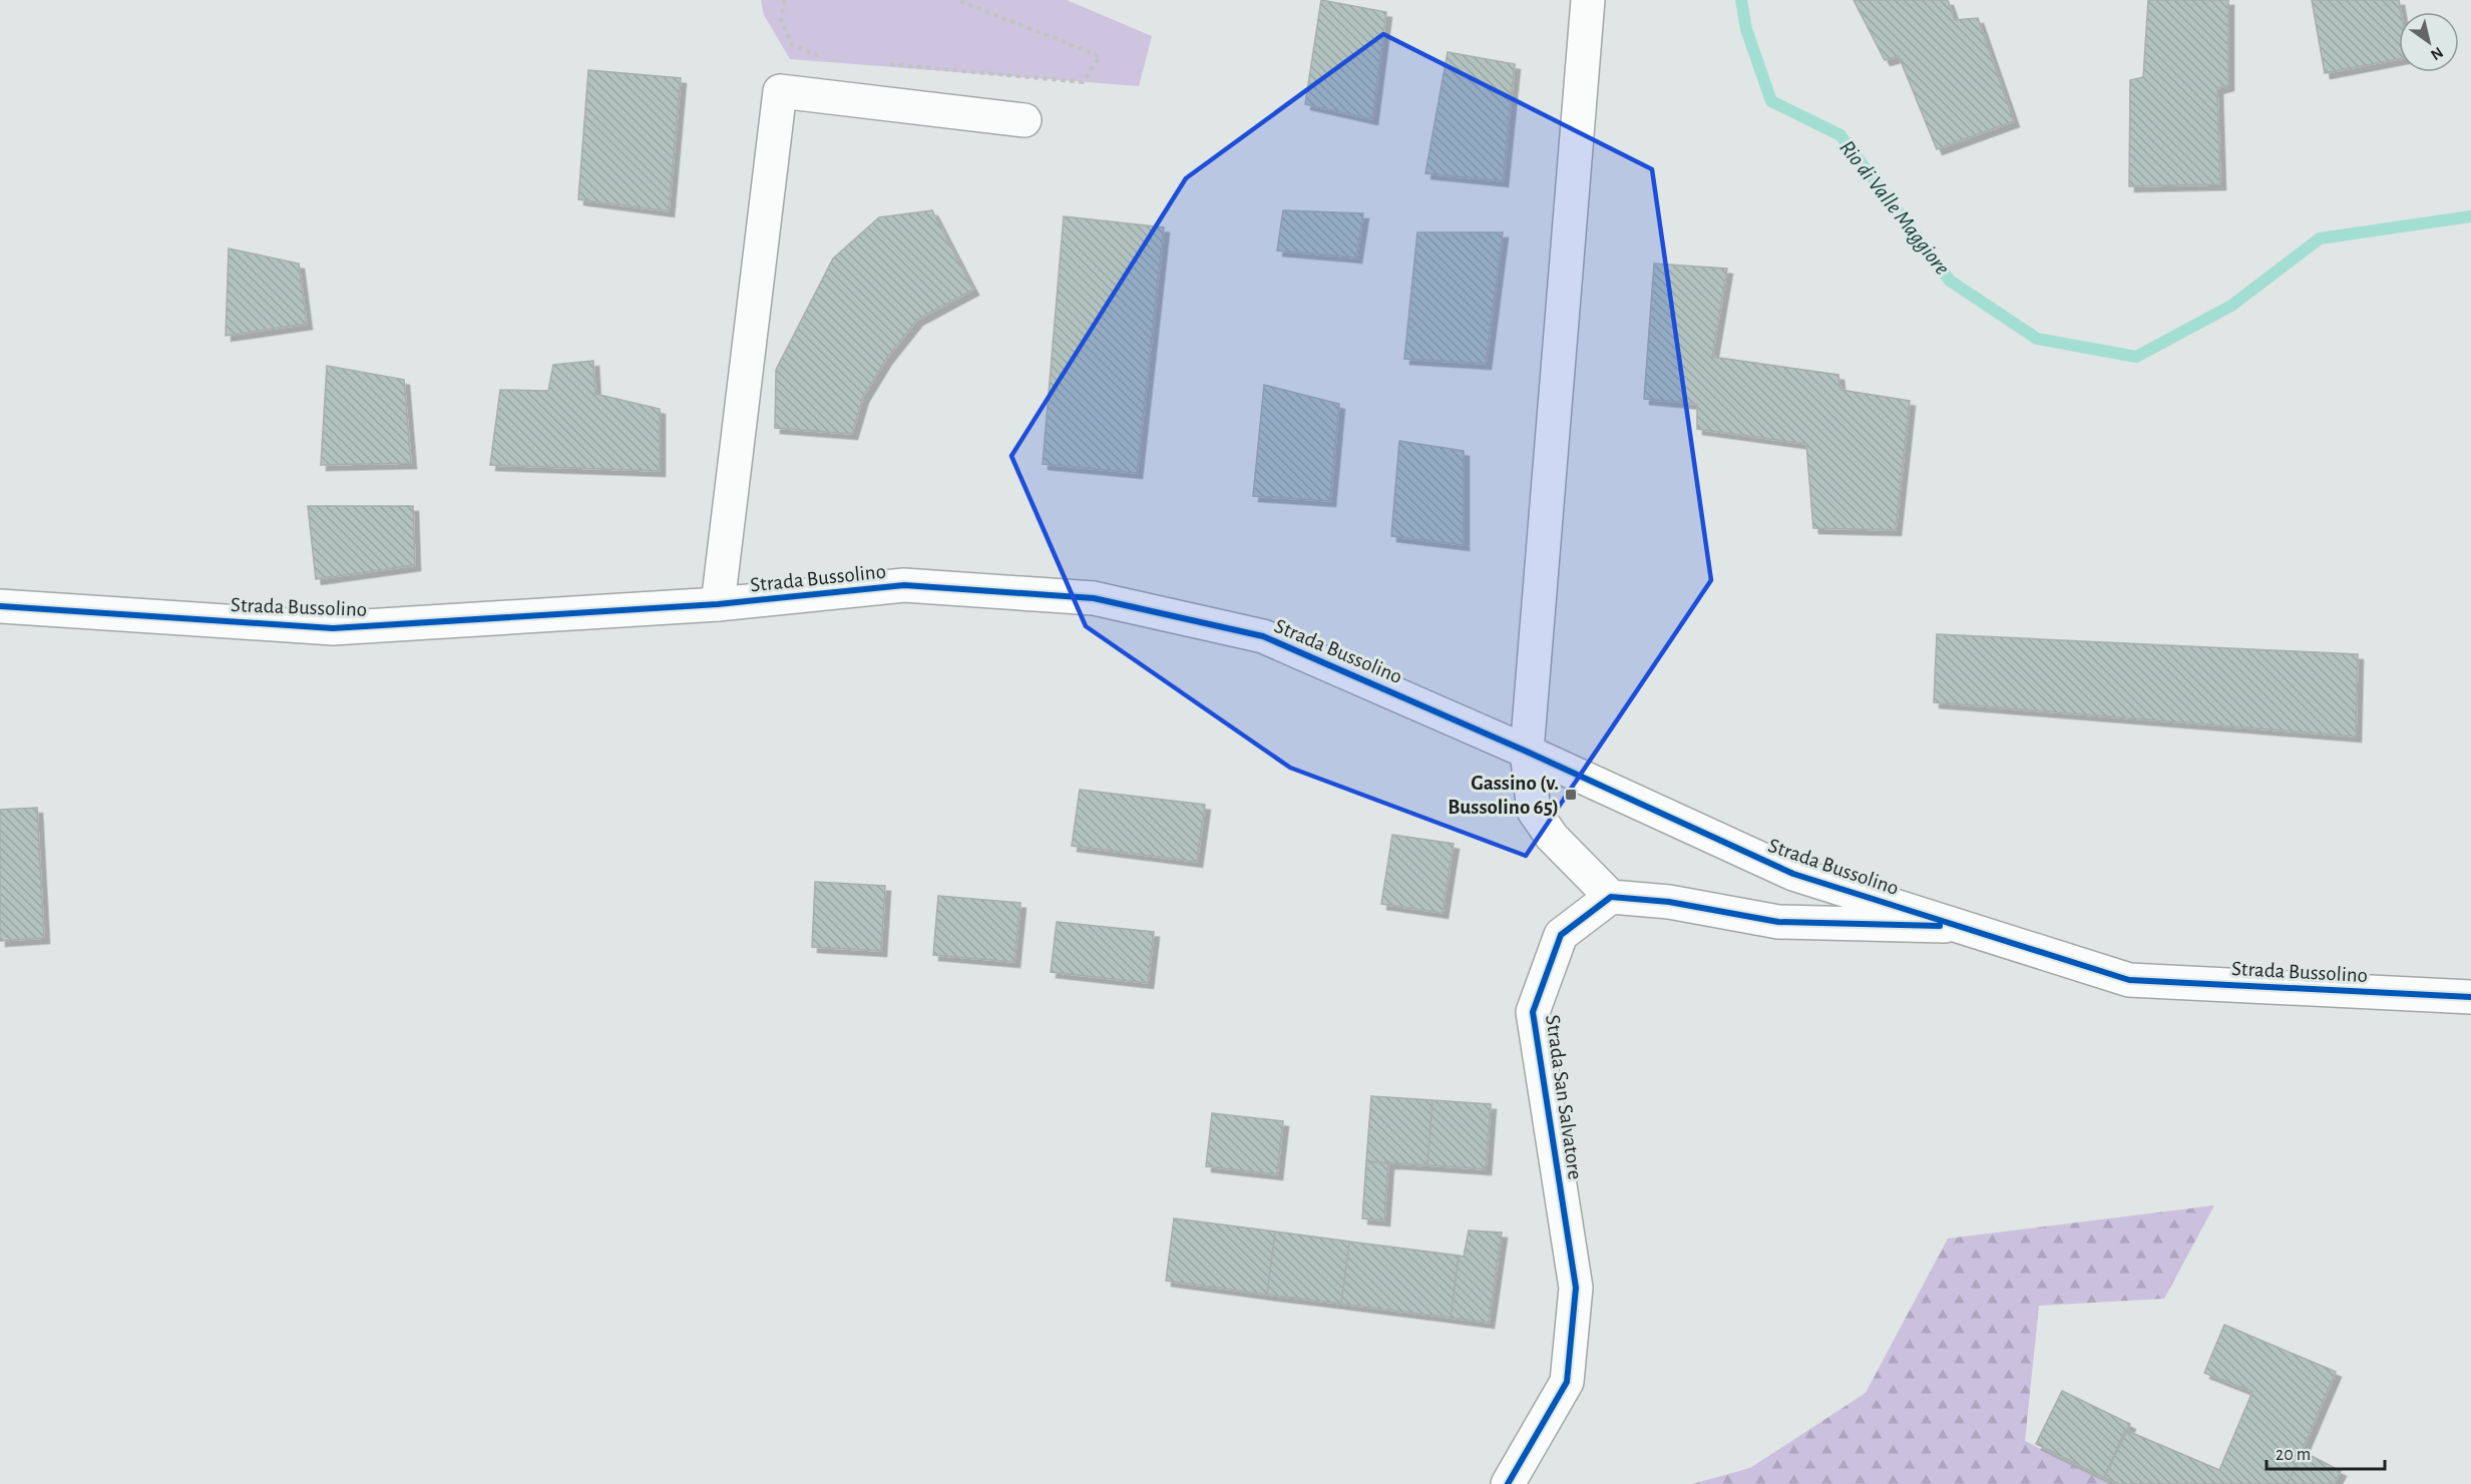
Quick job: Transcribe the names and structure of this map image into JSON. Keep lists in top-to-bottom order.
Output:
{
  "streets": {
    "street": ["Strada Bussolino", "Strada San Salvatore"]
  },
  "water": ["Rio di Valle Maggiore"],
  "places": {
    "transit": ["Gassino (v. Bussolino 65)"]
  },
  "scale_bar": "20 m",
  "north": "bottom right"
}
